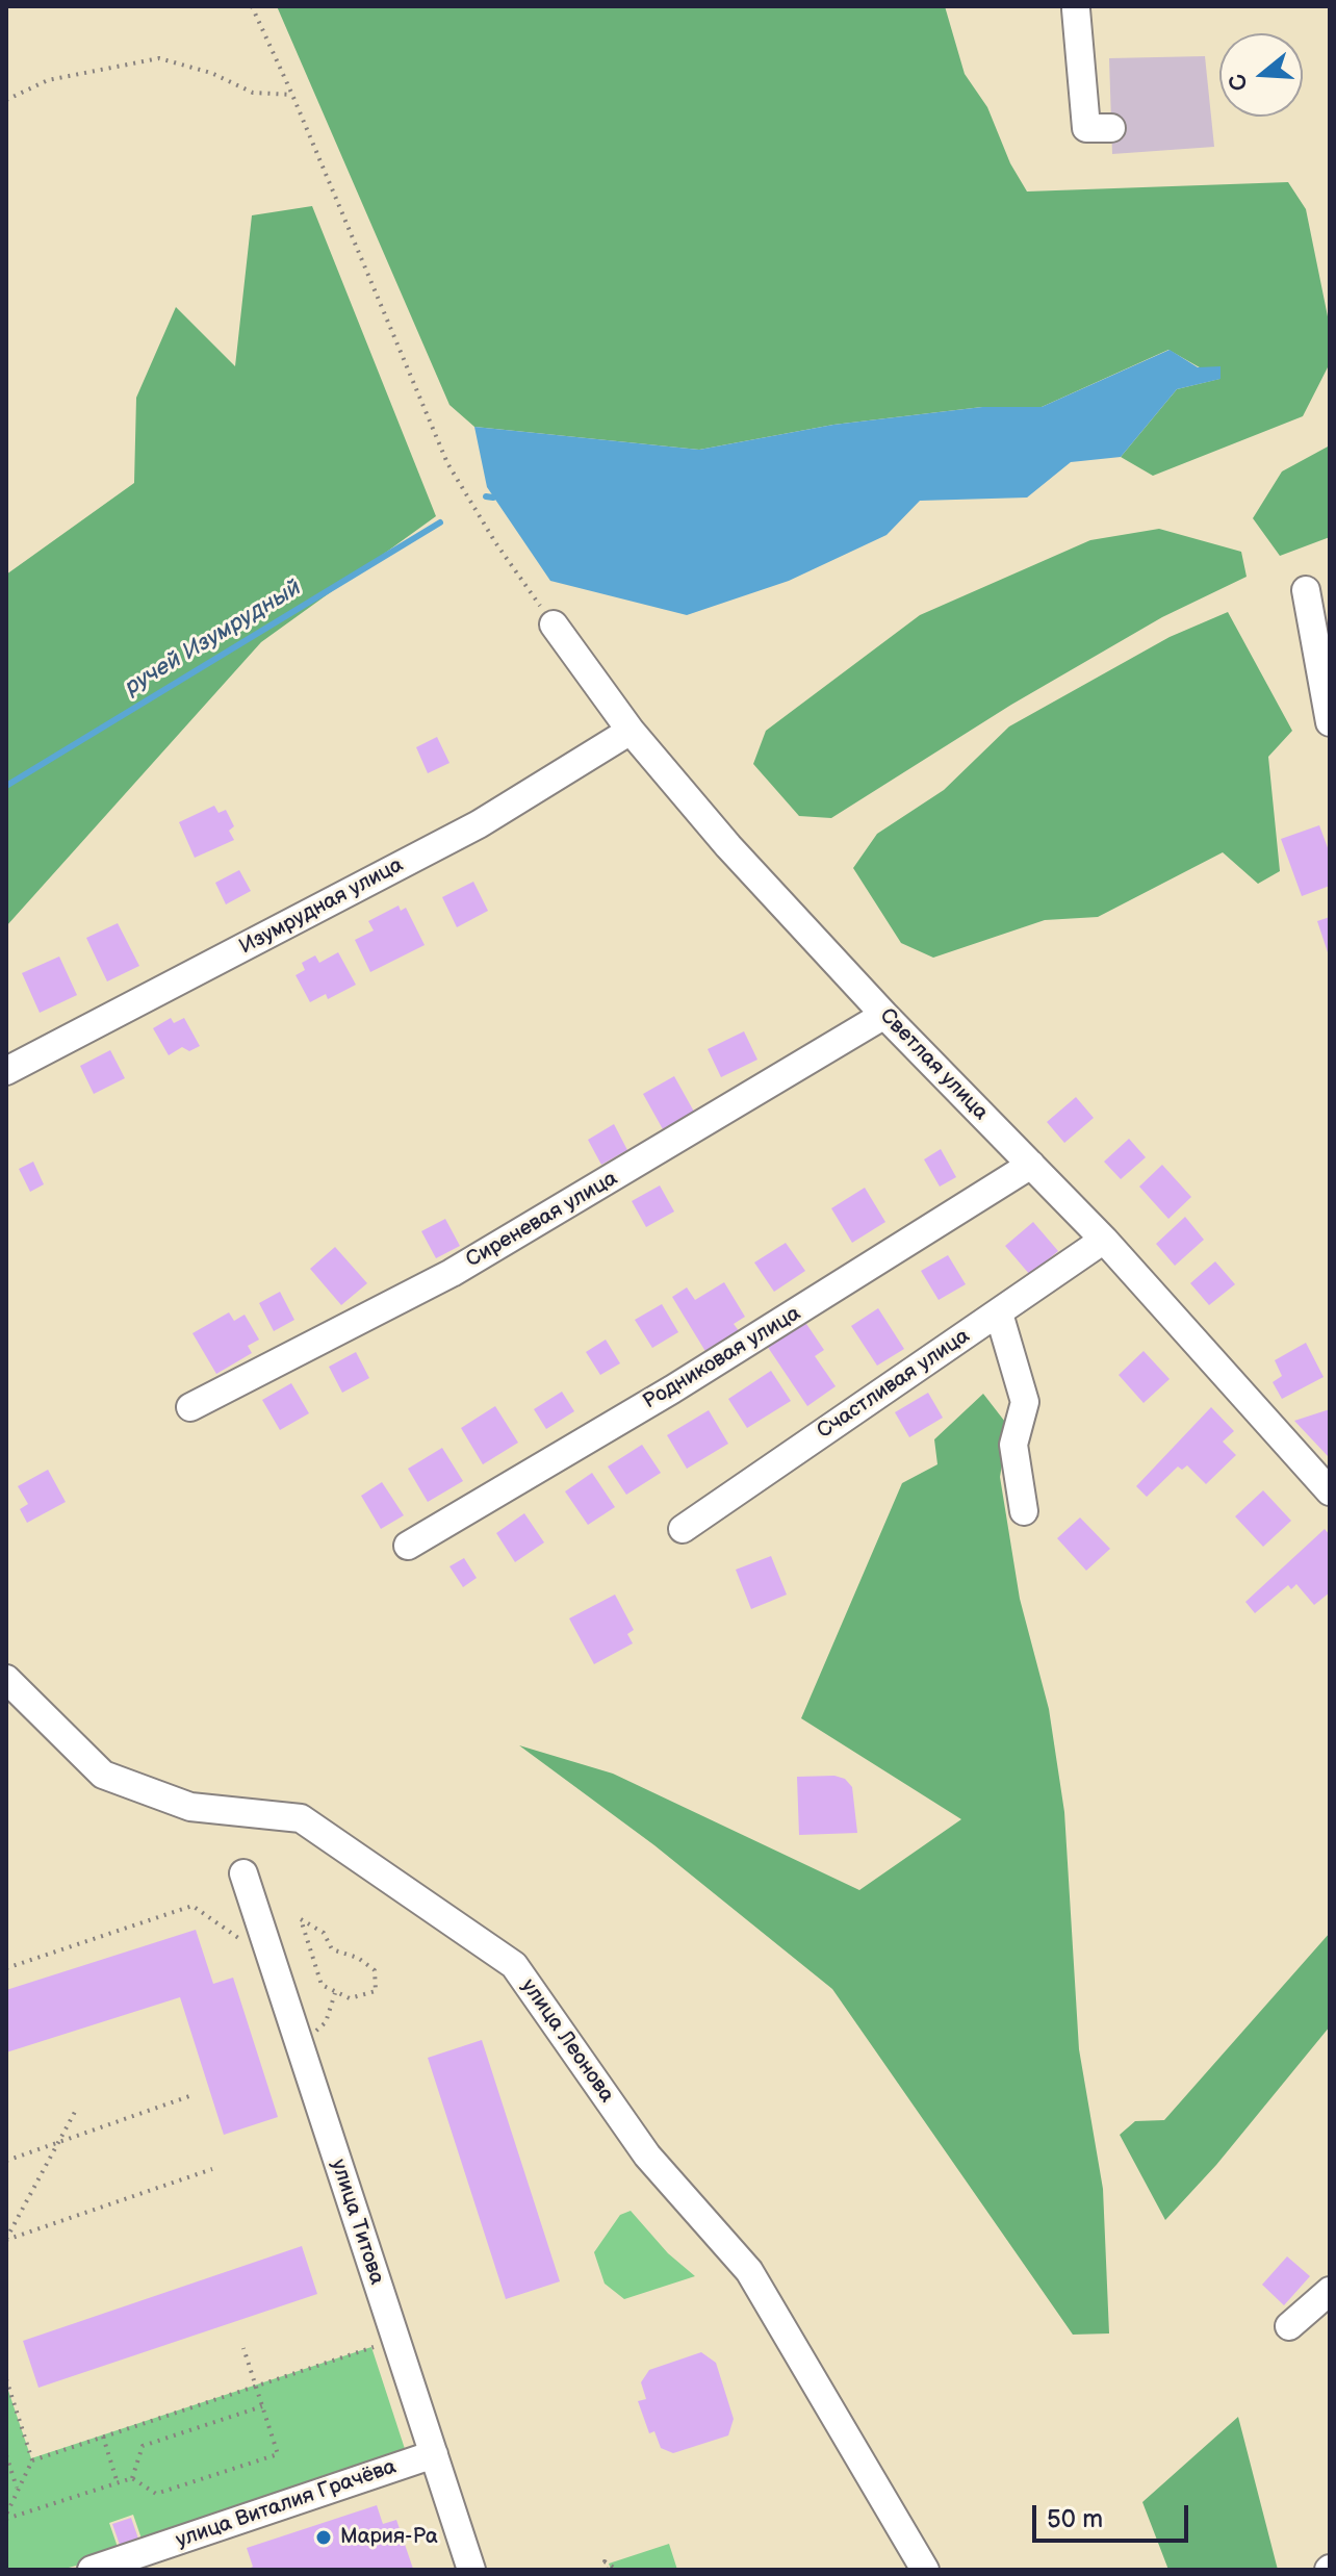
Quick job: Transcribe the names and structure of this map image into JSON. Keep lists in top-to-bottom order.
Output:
{
  "streets": {
    "street": [
      "Изумрудная улица",
      "Светлая улица",
      "Сиреневая улица",
      "Родниковая улица",
      "Счастливая улица",
      "улица Леонова",
      "улица Титова",
      "улица Виталия Грачёва"
    ]
  },
  "crossings": [
    ["Изумрудная улица", "Светлая улица"],
    ["Светлая улица", "Сиреневая улица"],
    ["Светлая улица", "Родниковая улица"],
    ["Светлая улица", "Счастливая улица"],
    ["улица Титова", "улица Виталия Грачёва"]
  ],
  "water": ["ручей Изумрудный"],
  "places": ["Мария-Ра"],
  "scale_bar": "50 m",
  "north": "left"
}
